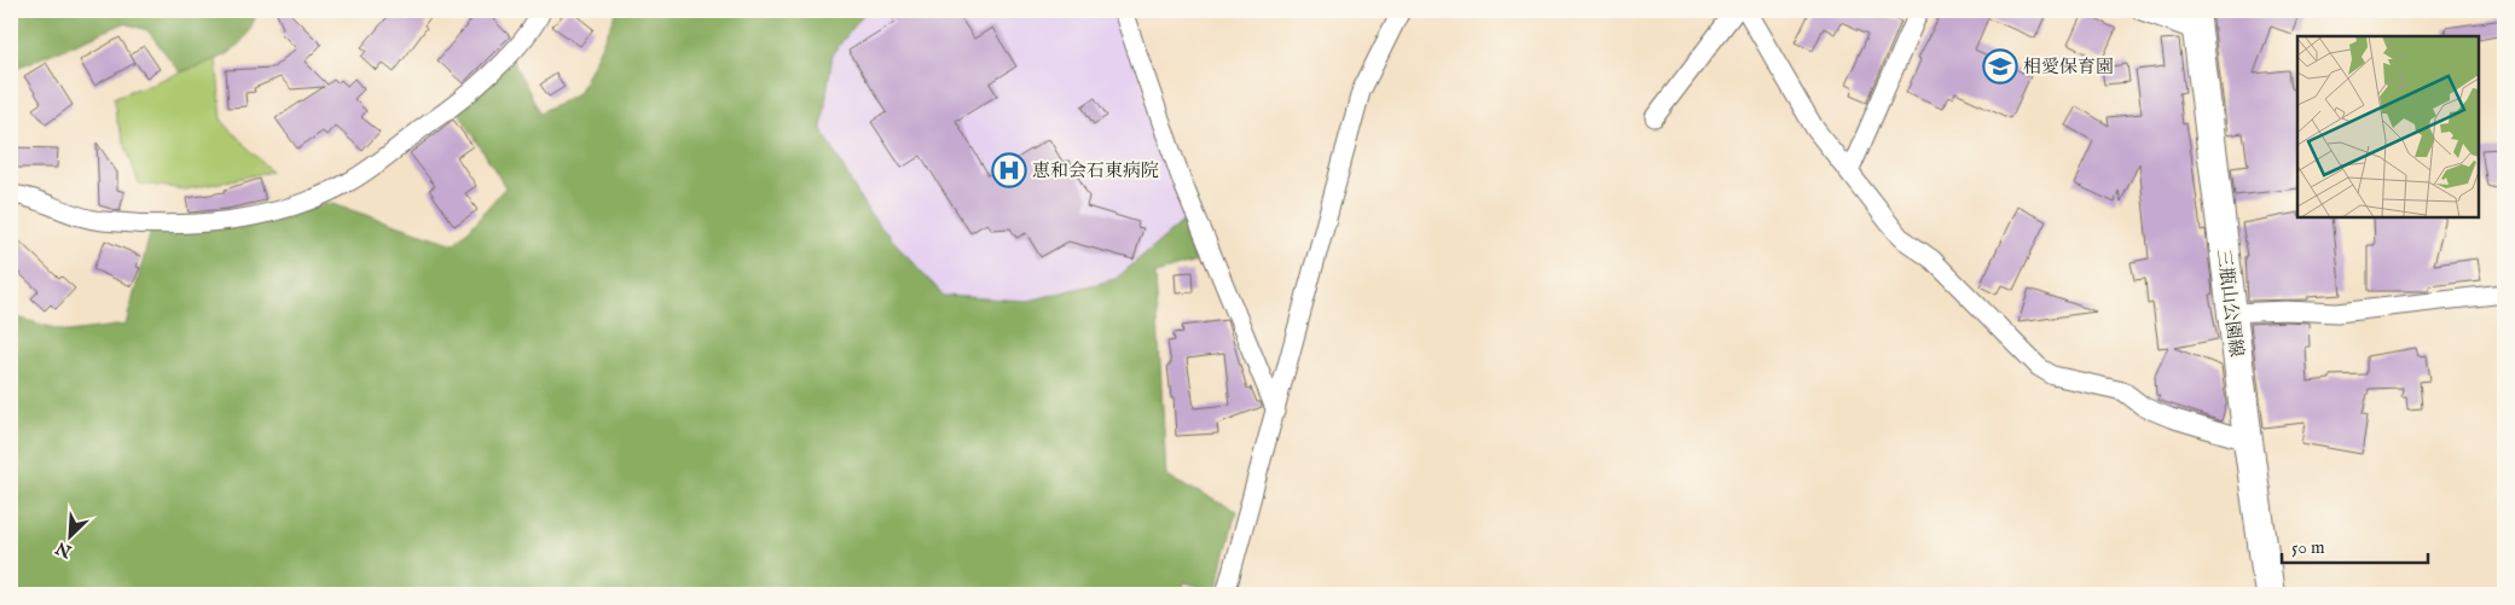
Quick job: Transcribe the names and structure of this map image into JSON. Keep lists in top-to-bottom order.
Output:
{
  "streets": {
    "main road": ["三瓶山公園線"]
  },
  "places": {
    "school or university": ["相愛保育園"],
    "hospital": ["恵和会石東病院"]
  },
  "scale_bar": "50 m",
  "north": "bottom left"
}
